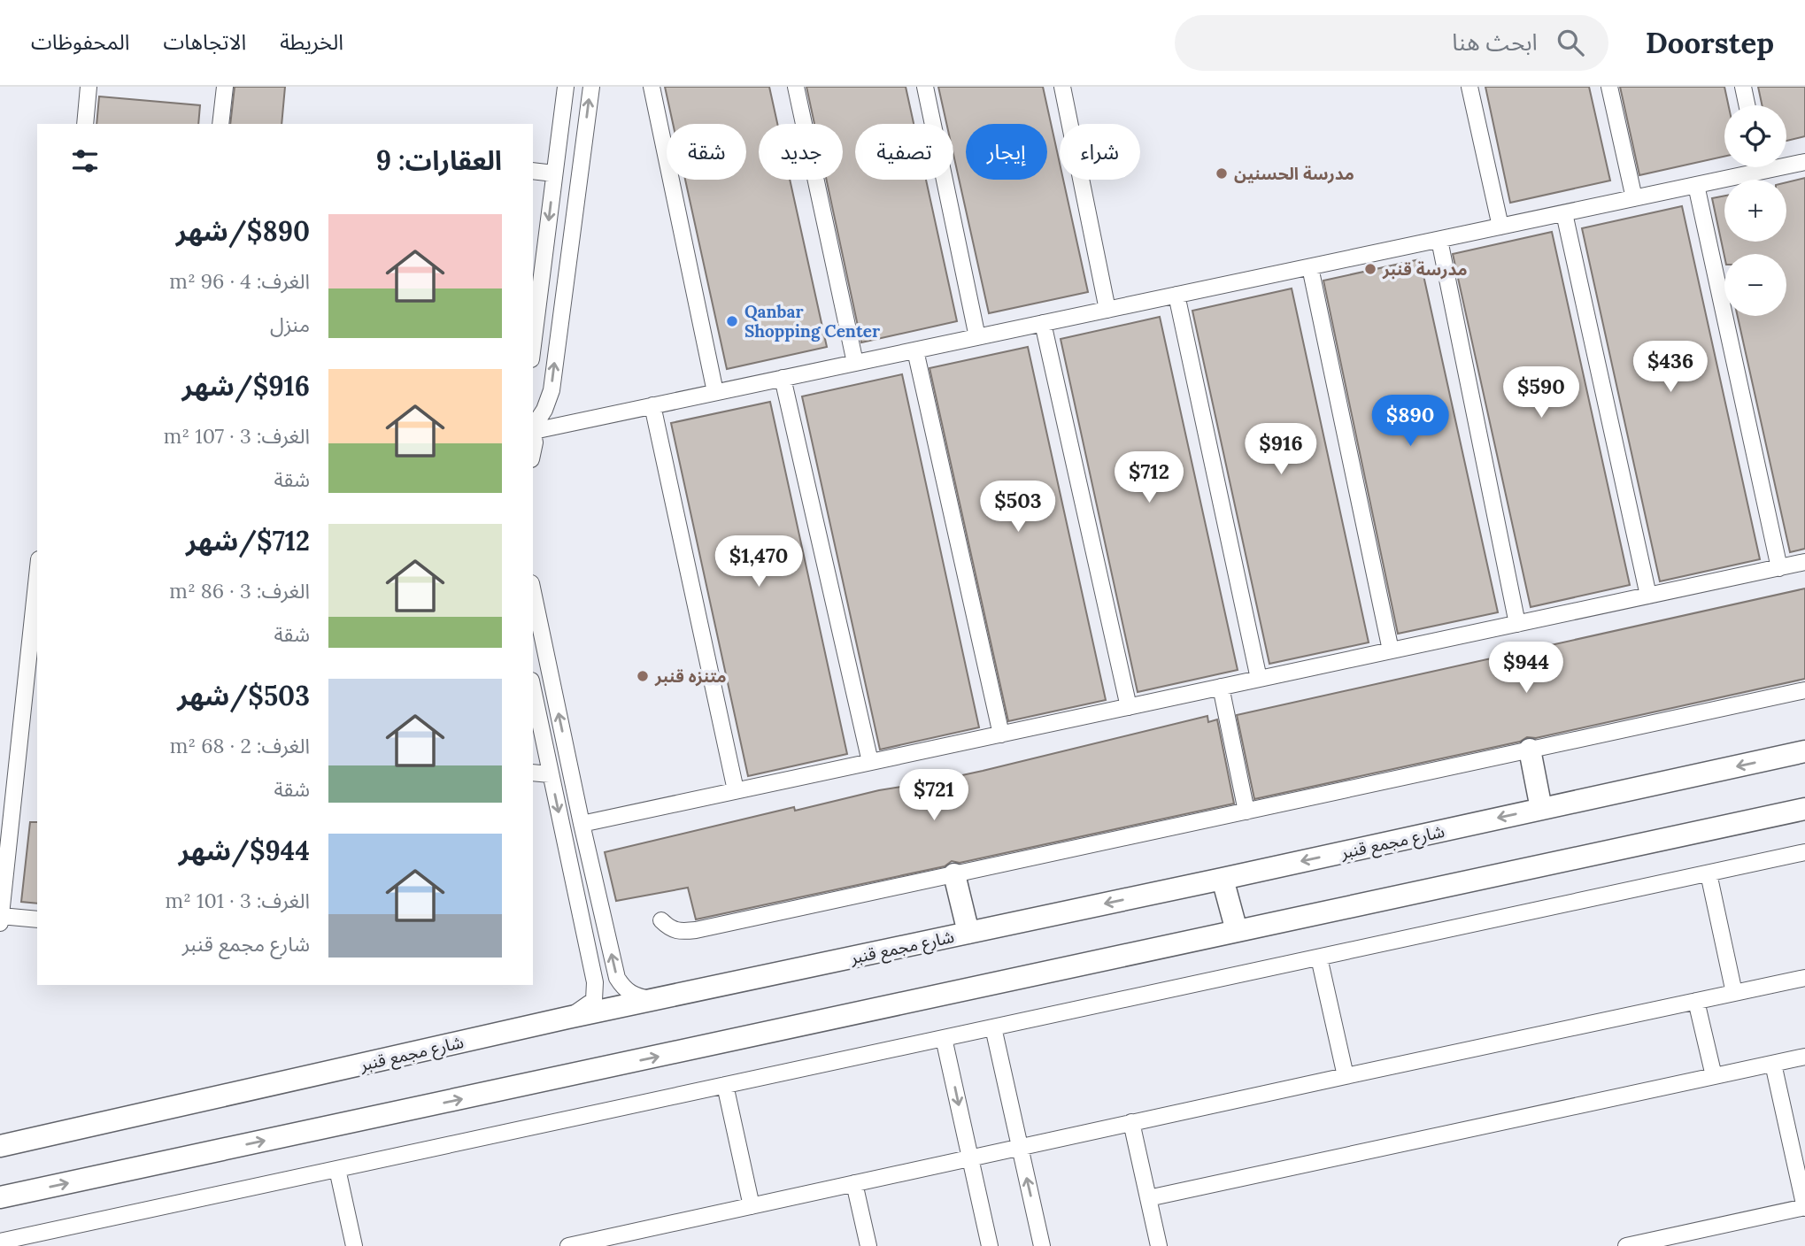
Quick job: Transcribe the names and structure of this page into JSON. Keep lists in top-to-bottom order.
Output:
{
  "streets": {
    "main road": ["شارع مجمع قنبر"]
  },
  "places": [
    "مدرسة الحسنين",
    "مدرسة قنبر",
    "Qanbar Shopping Center",
    "متنزه قنبر"
  ],
  "page": {
    "header": "Doorstep",
    "search": "ابحث هنا",
    "nav": ["الخريطة", "الاتجاهات", "المحفوظات"],
    "map_buttons": ["+", "−"],
    "chip": [
      "شراء",
      "إيجار",
      "تصفية",
      "جديد",
      "شقة"
    ],
    "heading": "العقارات: 9",
    "list": [
      {
        "name": "$890/شهر",
        "note": "الغرف: 4 · 96 m² · منزل"
      },
      {
        "name": "$916/شهر",
        "note": "الغرف: 3 · 107 m² · شقة"
      },
      {
        "name": "$712/شهر",
        "note": "الغرف: 3 · 86 m² · شقة"
      },
      {
        "name": "$503/شهر",
        "note": "الغرف: 2 · 68 m² · شقة"
      },
      {
        "name": "$944/شهر",
        "note": "الغرف: 3 · 101 m² · شارع مجمع قنبر"
      }
    ],
    "price": [
      "$436",
      "$590",
      "$890",
      "$916",
      "$712",
      "$503",
      "$1,470",
      "$944",
      "$721"
    ]
  }
}
